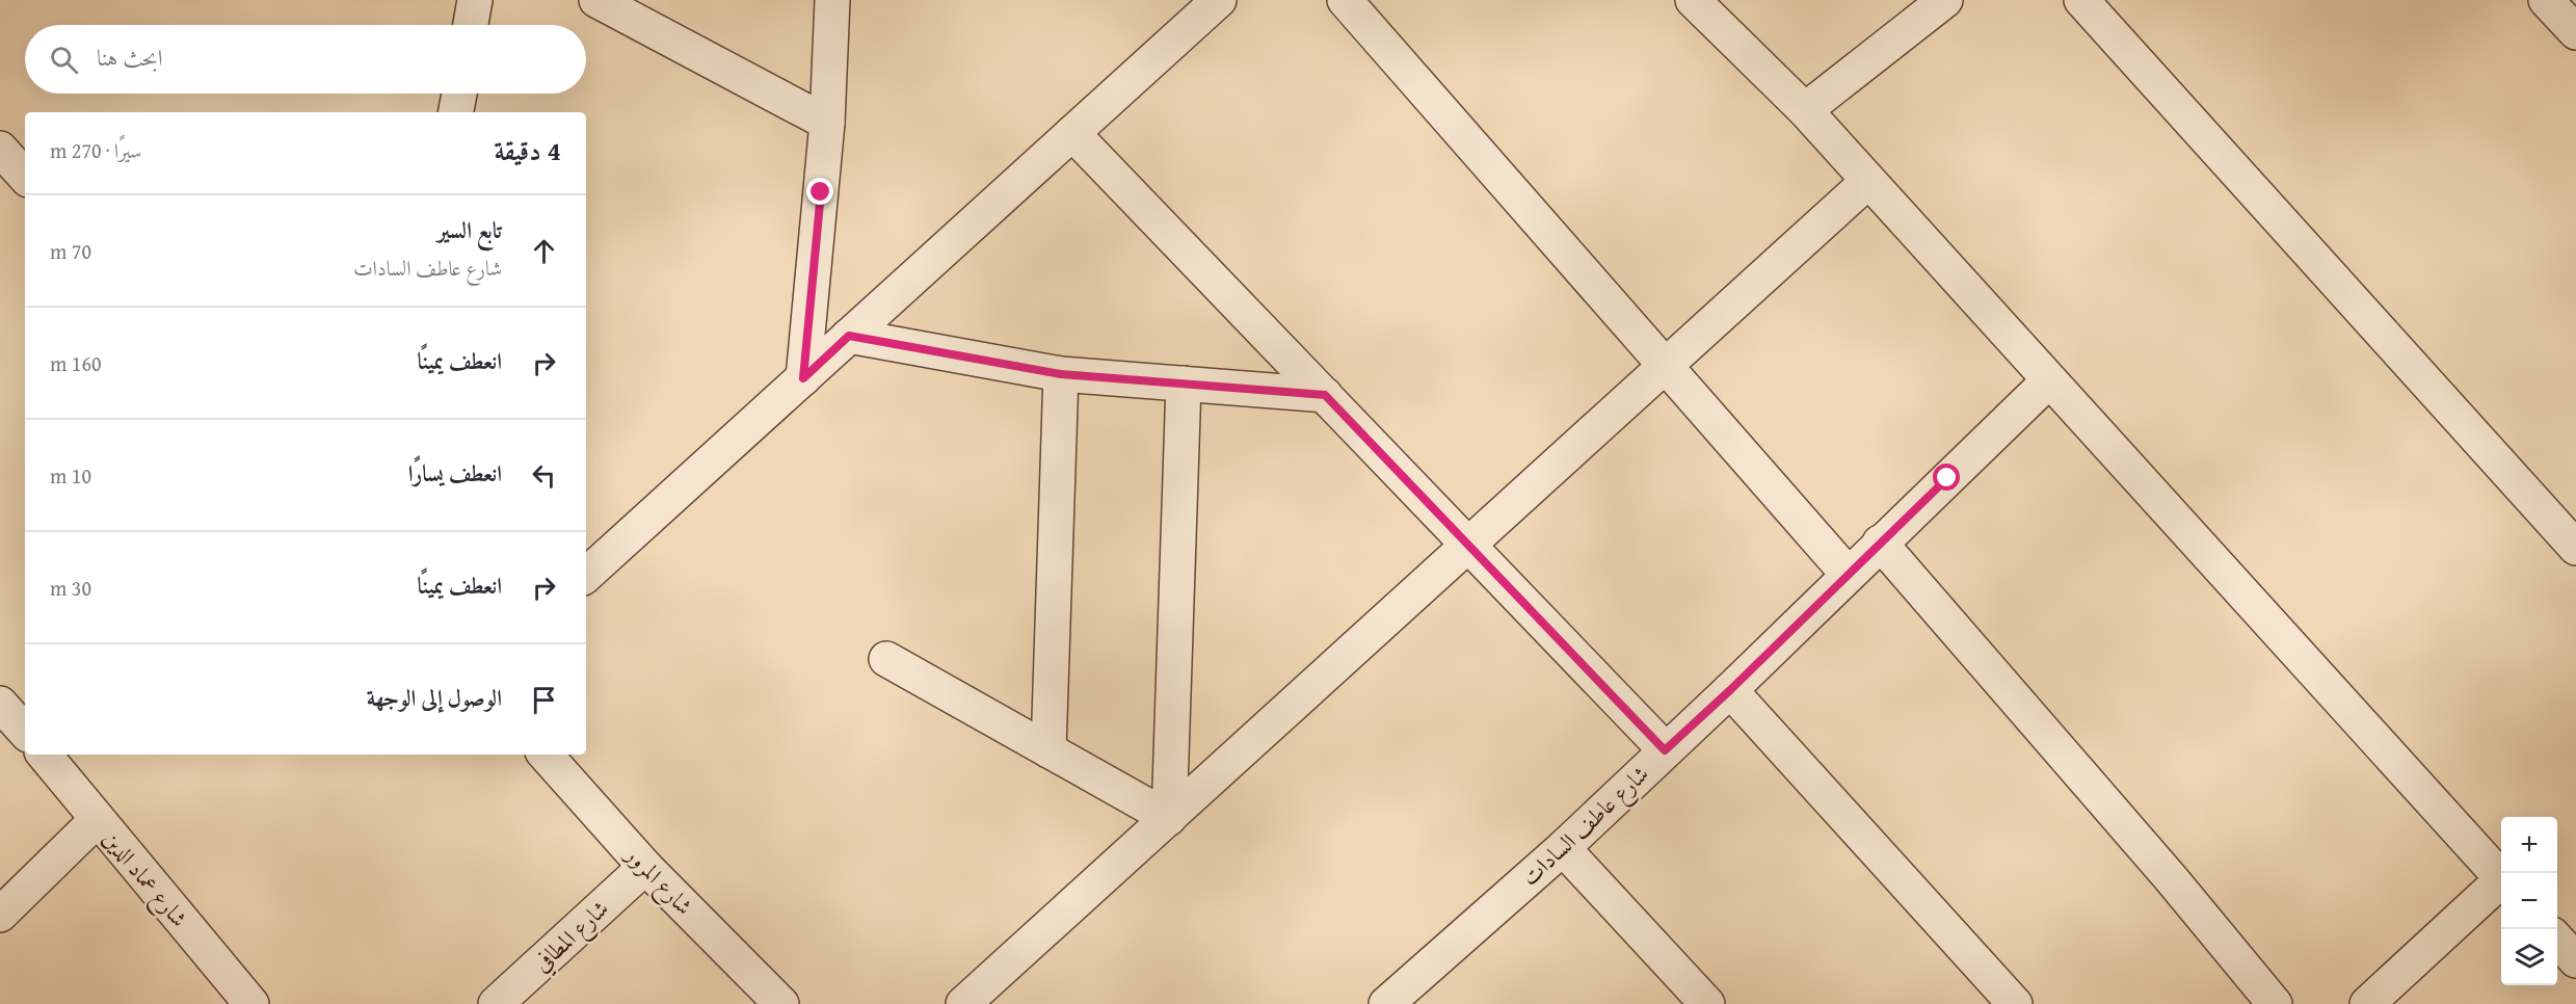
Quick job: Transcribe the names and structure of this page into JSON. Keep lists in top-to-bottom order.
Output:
{
  "streets": {
    "street": [
      "شارع عاطف السادات",
      "شارع عماد الدين",
      "شارع المرور",
      "شارع المطافي"
    ]
  },
  "crossings": [
    ["شارع المرور", "شارع المطافي"]
  ],
  "page": {
    "search": "ابحث هنا",
    "heading": ["4 دقيقة", "سيرًا · 270 m"],
    "list": [
      ["تابع السير", "شارع عاطف السادات", "70 m"],
      ["انعطف يمينًا", "160 m"],
      ["انعطف يسارًا", "10 m"],
      ["انعطف يمينًا", "30 m"],
      "الوصول إلى الوجهة"
    ],
    "map_buttons": ["+", "−"]
  }
}
